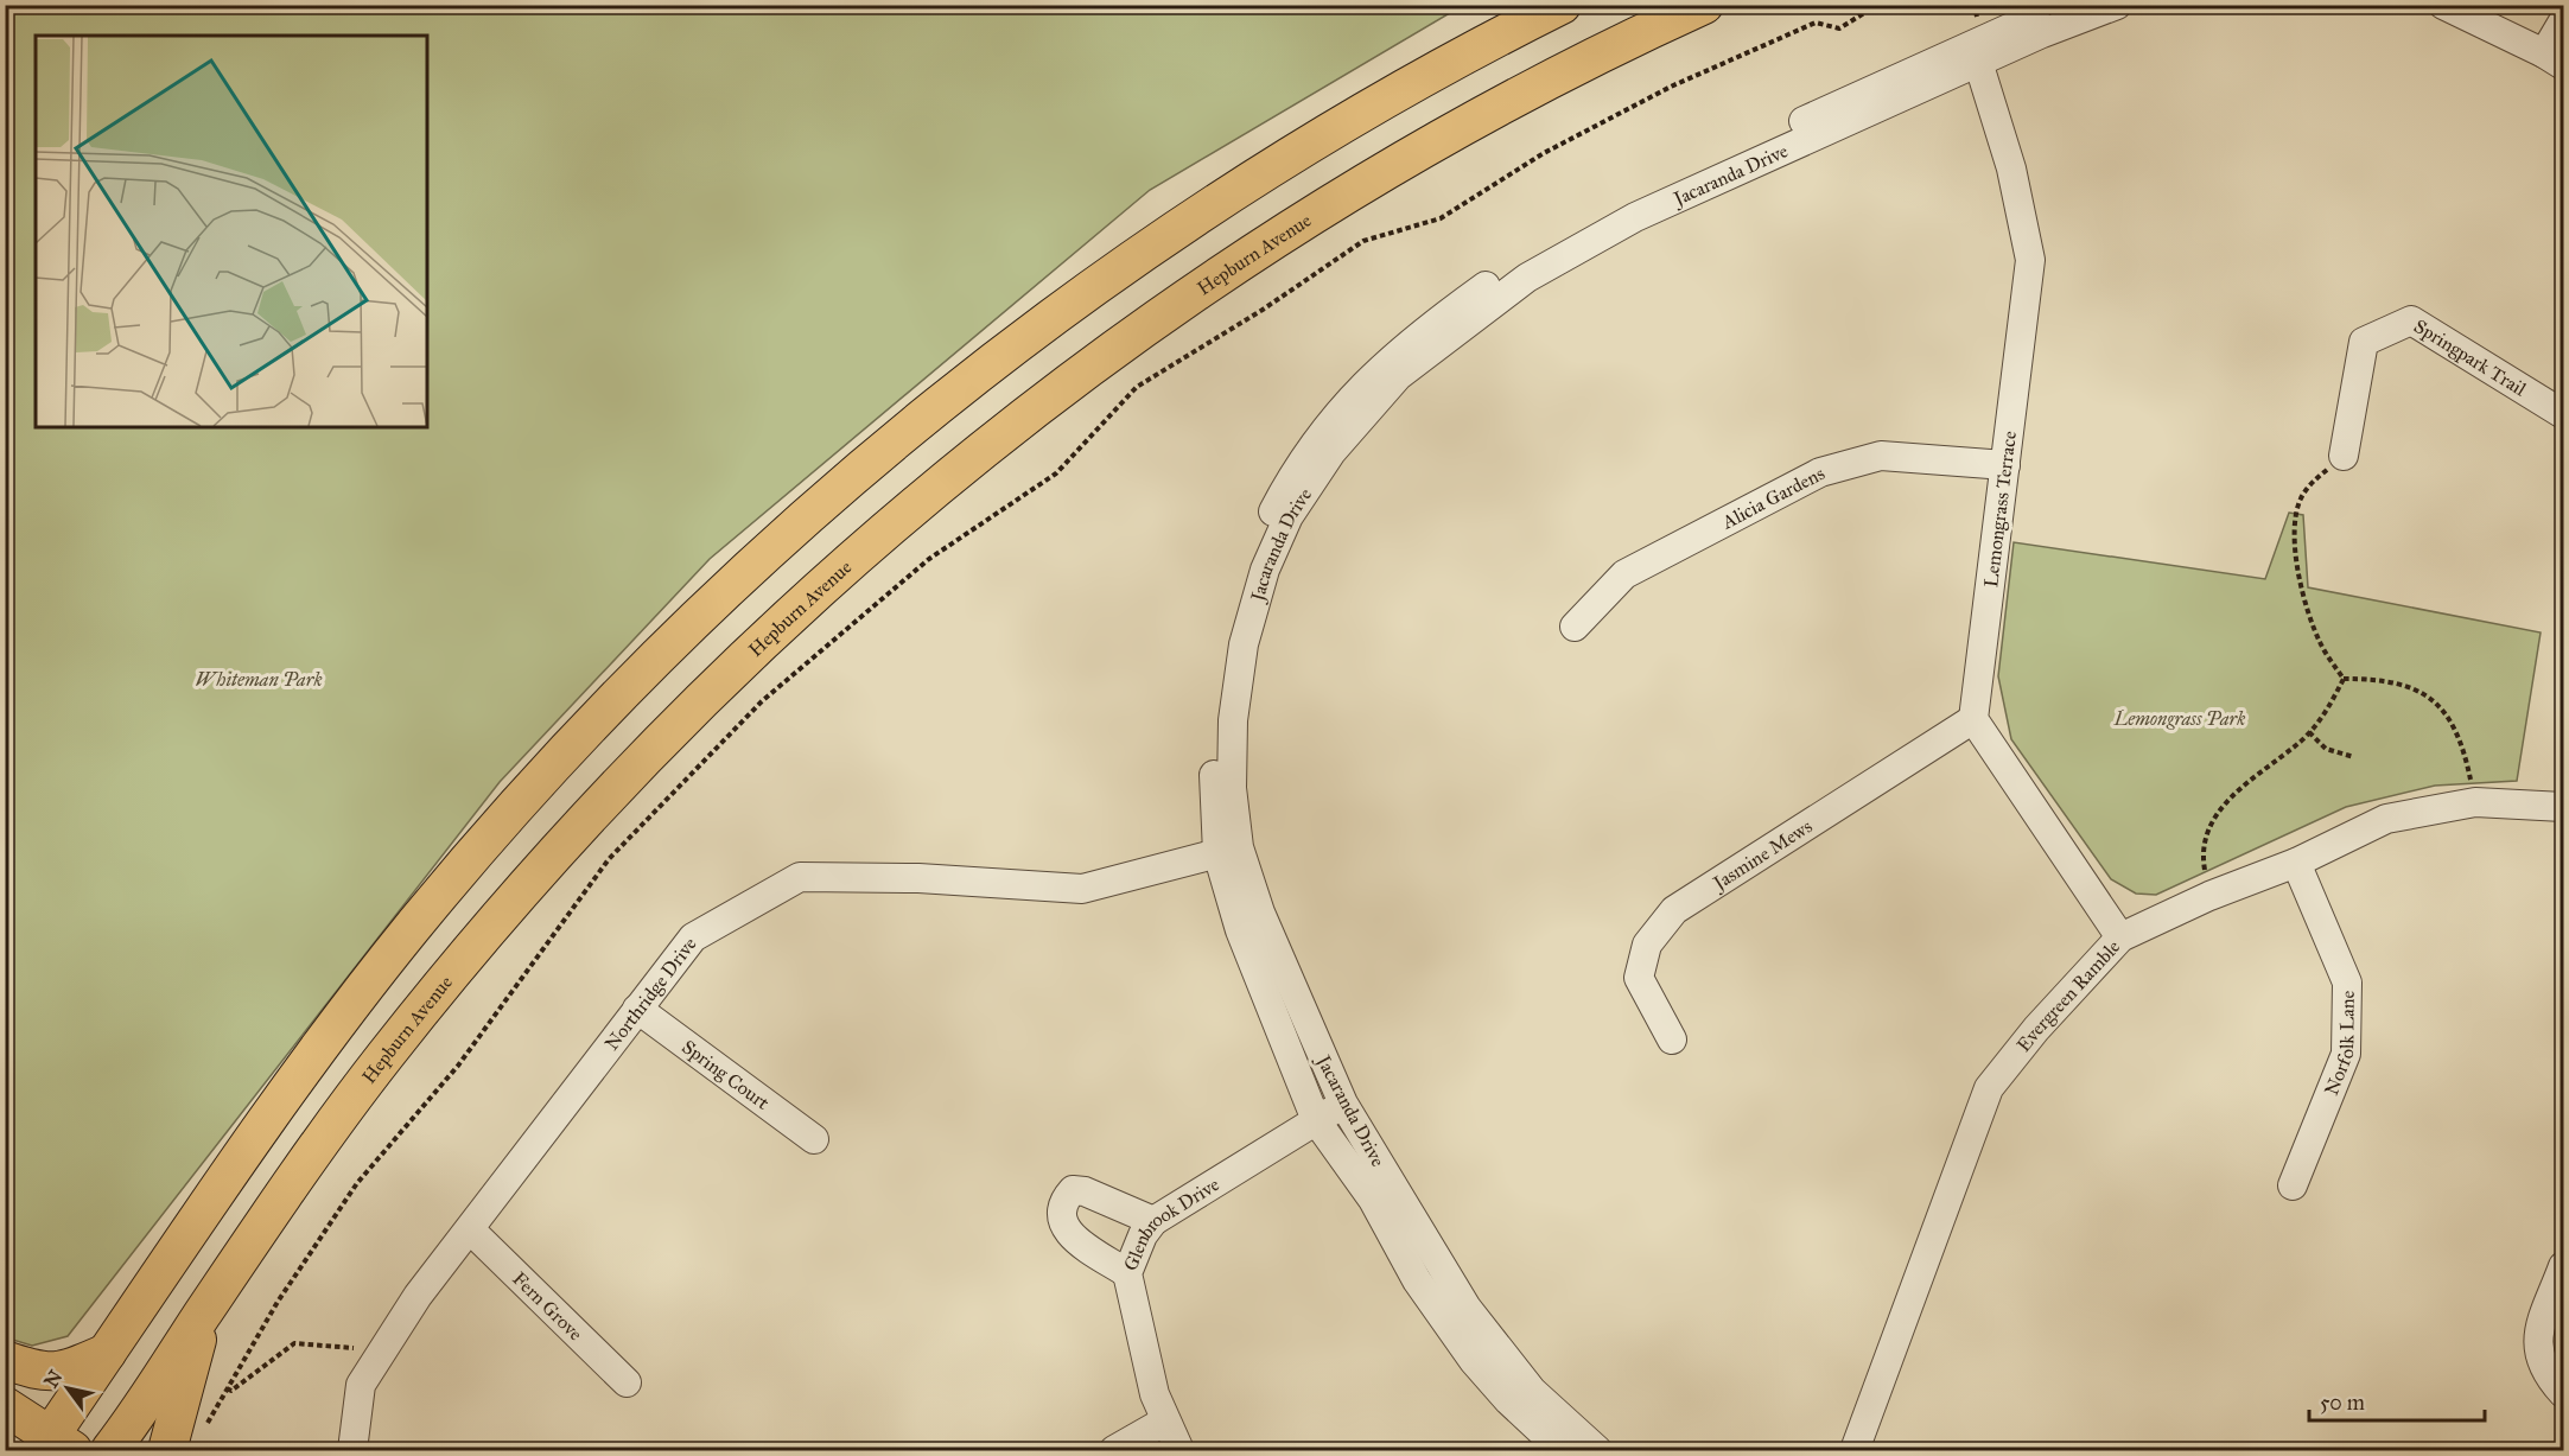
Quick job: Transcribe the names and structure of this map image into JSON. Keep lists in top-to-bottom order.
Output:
{
  "streets": {
    "main road": ["Hepburn Avenue"],
    "street": [
      "Jacaranda Drive",
      "Springpark Trail",
      "Alicia Gardens",
      "Lemongrass Terrace",
      "Jasmine Mews",
      "Northridge Drive",
      "Evergreen Ramble",
      "Norfolk Lane",
      "Spring Court",
      "Glenbrook Drive",
      "Fern Grove"
    ]
  },
  "crossings": [
    ["Jacaranda Drive", "Lemongrass Terrace"],
    ["Jacaranda Drive", "Northridge Drive"],
    ["Jacaranda Drive", "Glenbrook Drive"],
    ["Alicia Gardens", "Lemongrass Terrace"],
    ["Lemongrass Terrace", "Jasmine Mews"],
    ["Northridge Drive", "Spring Court"],
    ["Northridge Drive", "Fern Grove"],
    ["Evergreen Ramble", "Norfolk Lane"]
  ],
  "parks": ["Whiteman Park", "Lemongrass Park"],
  "scale_bar": "50 m",
  "north": "top left"
}
